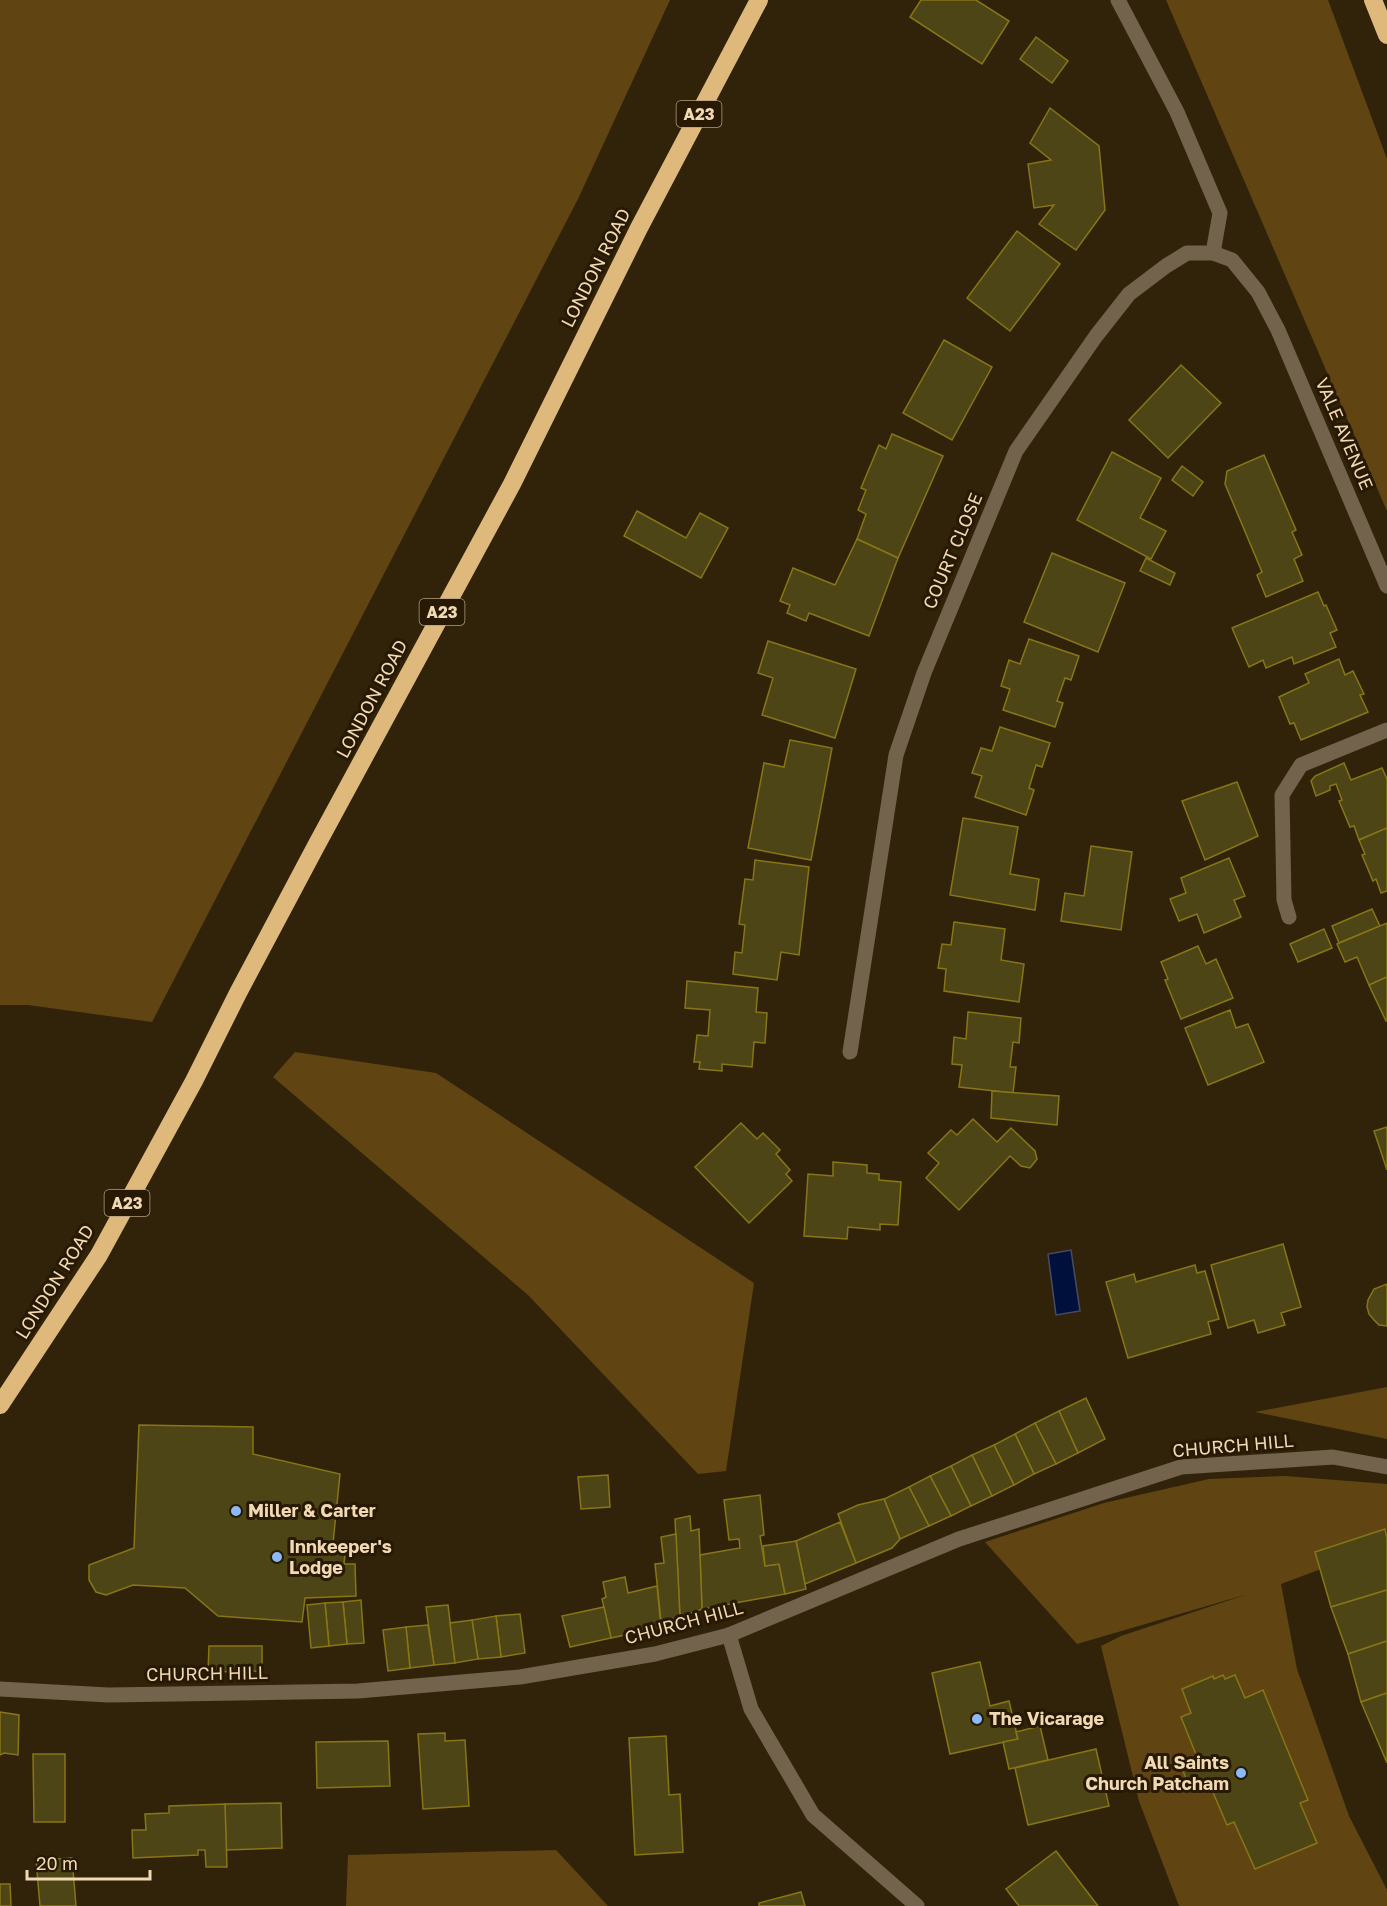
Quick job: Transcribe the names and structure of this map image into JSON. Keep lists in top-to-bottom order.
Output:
{
  "streets": {
    "highway": ["A23", "LONDON ROAD"],
    "street": ["VALE AVENUE", "COURT CLOSE", "CHURCH HILL"]
  },
  "crossings": [
    ["VALE AVENUE", "COURT CLOSE"]
  ],
  "places": [
    "Miller & Carter",
    "Innkeeper's Lodge",
    "The Vicarage",
    "All Saints Church Patcham"
  ],
  "scale_bar": "20 m"
}
